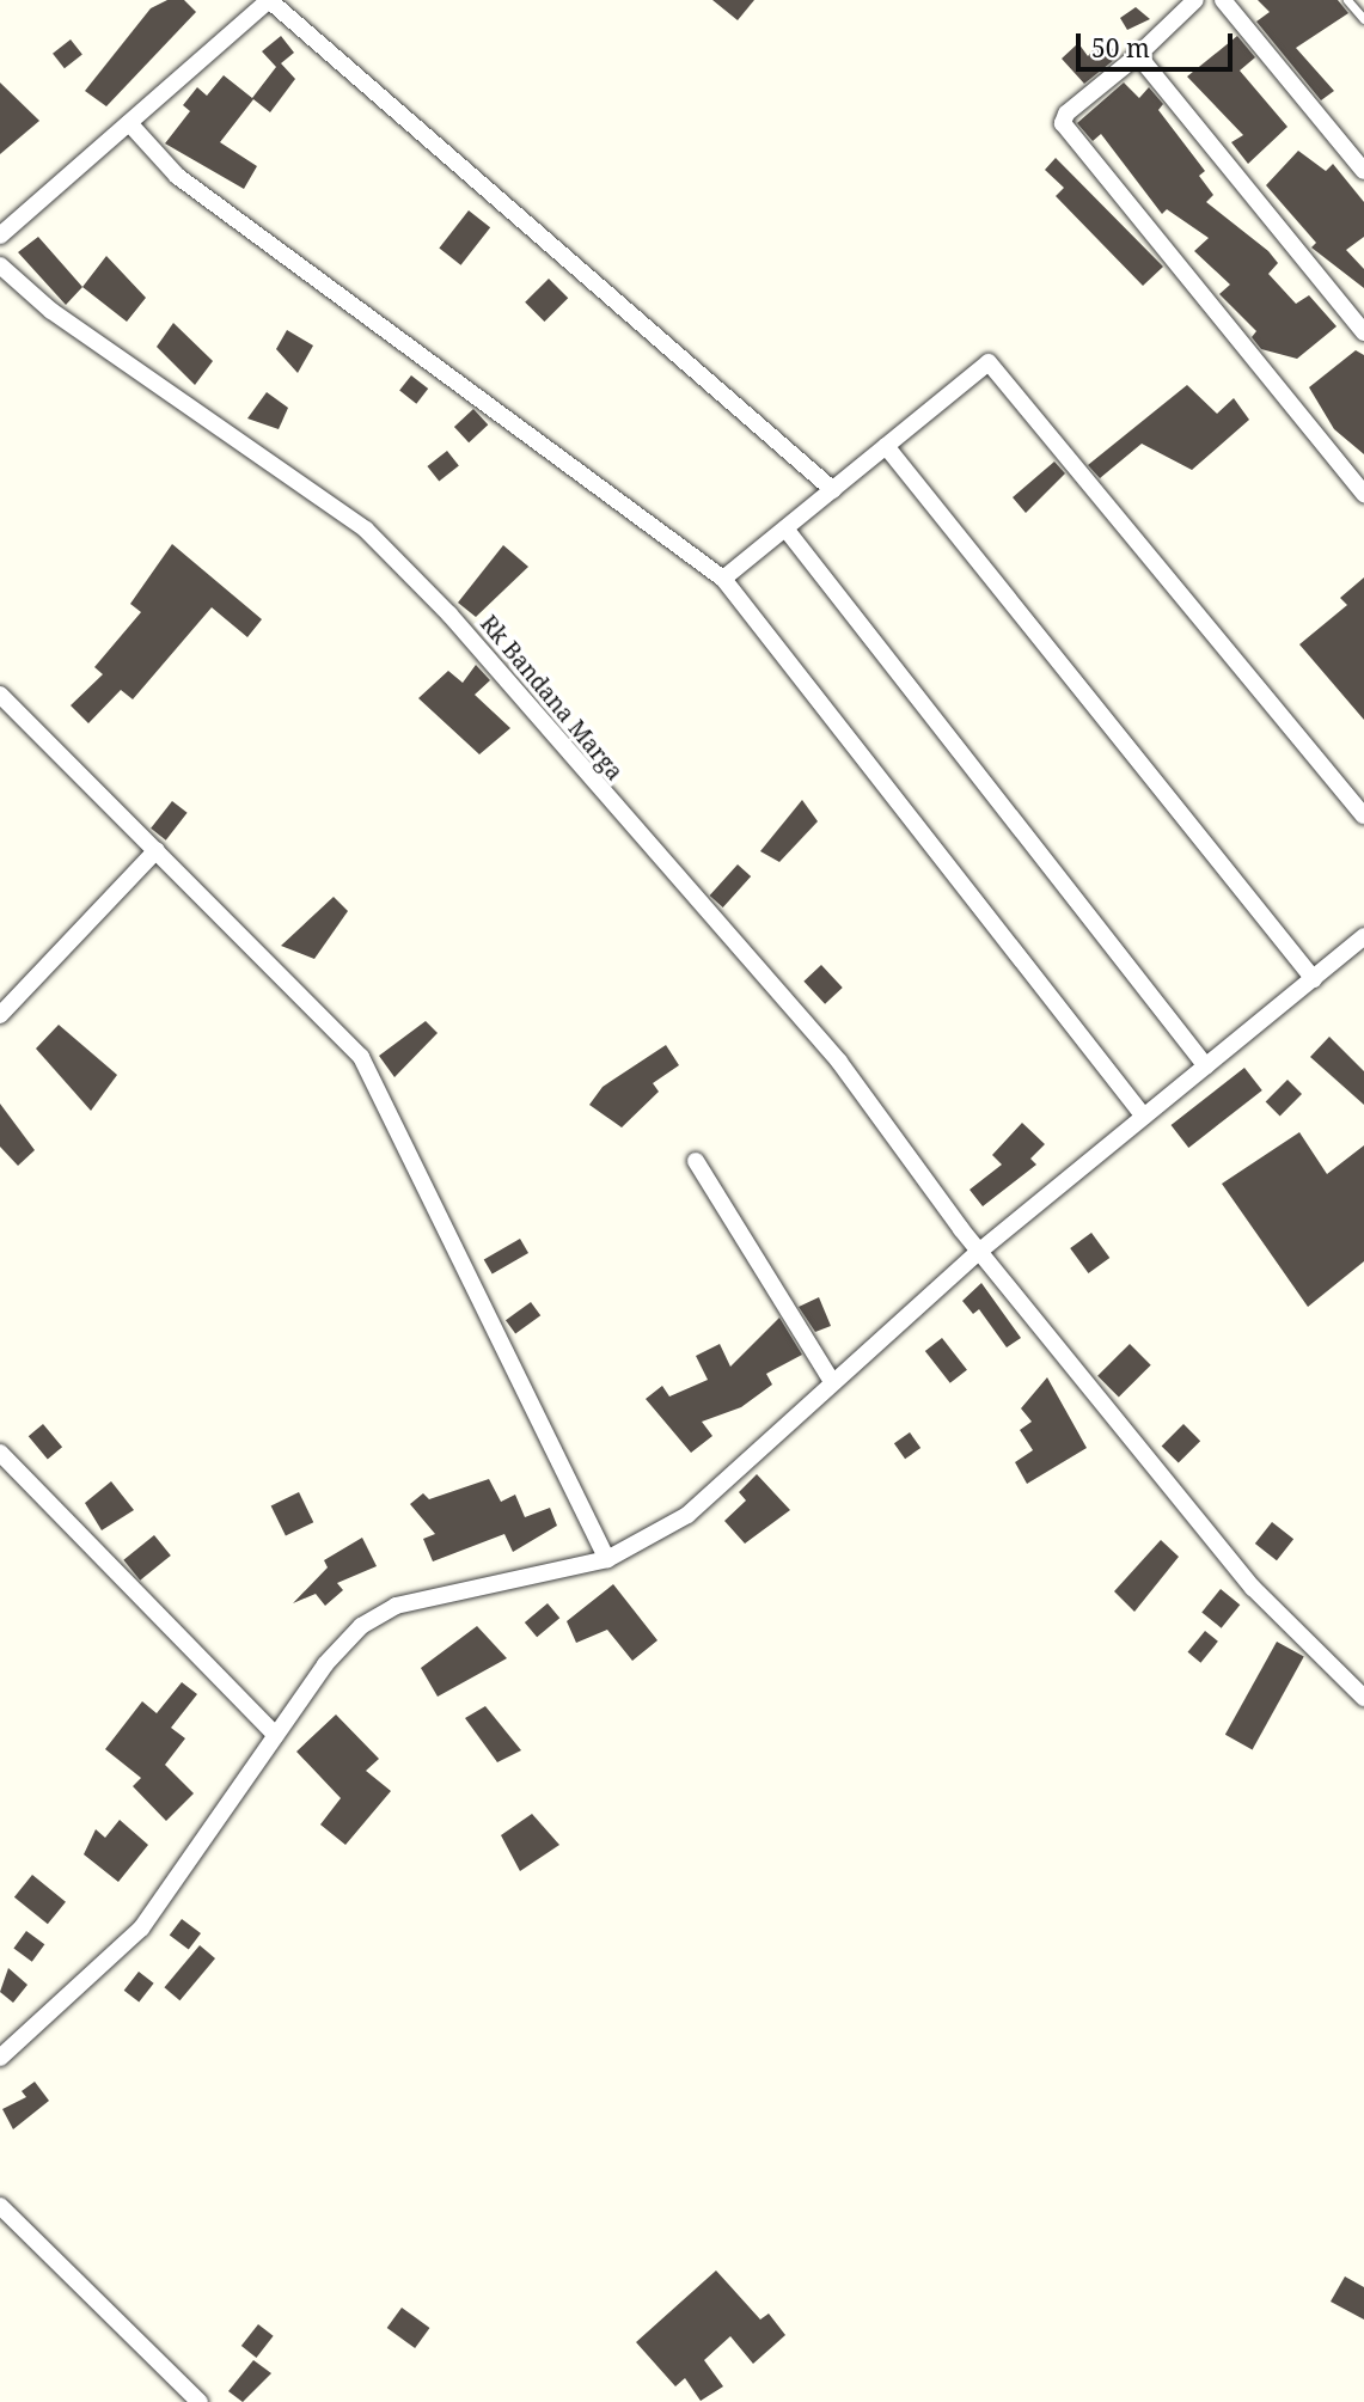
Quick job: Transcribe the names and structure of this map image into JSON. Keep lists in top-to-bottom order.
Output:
{
  "streets": {
    "street": ["Rk Bandana Marga"]
  },
  "scale_bar": "50 m"
}
